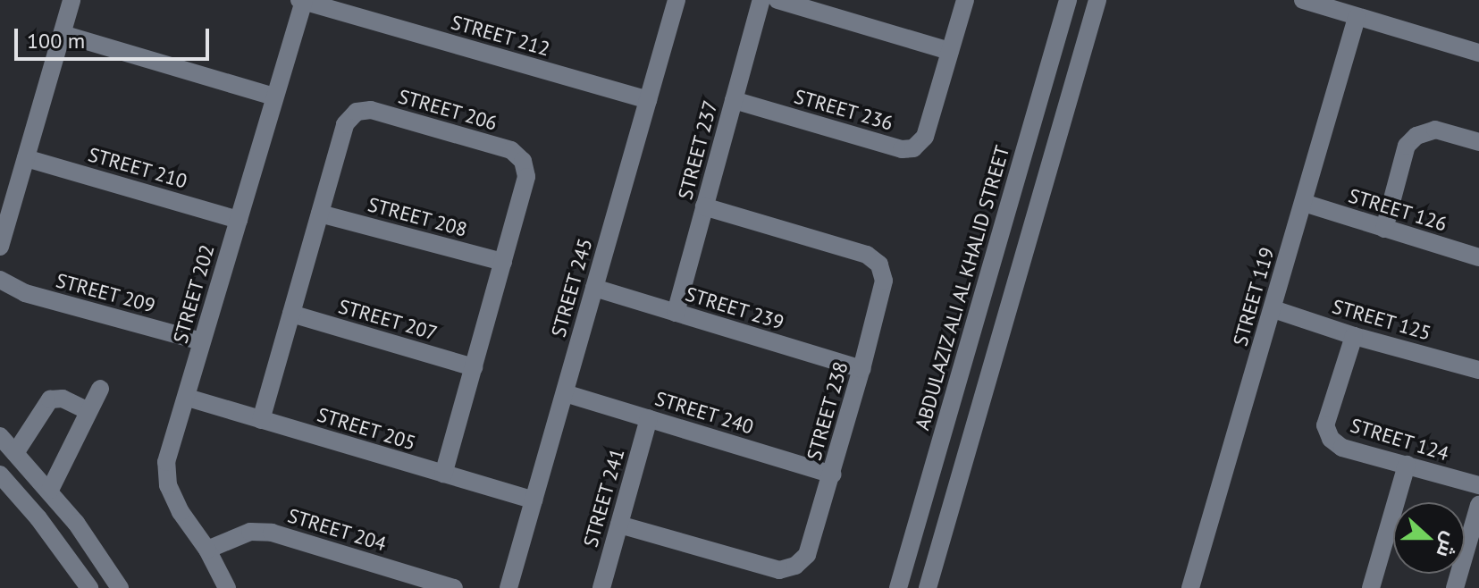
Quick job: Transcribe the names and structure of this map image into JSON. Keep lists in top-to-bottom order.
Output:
{
  "streets": {
    "street": [
      "STREET 212",
      "STREET 206",
      "STREET 236",
      "STREET 237",
      "STREET 210",
      "STREET 126",
      "STREET 208",
      "STREET 245",
      "ABDULAZIZ ALI AL KHALID STREET",
      "STREET 209",
      "STREET 202",
      "STREET 119",
      "STREET 239",
      "STREET 207",
      "STREET 125",
      "STREET 238",
      "STREET 240",
      "STREET 205",
      "STREET 124",
      "STREET 241",
      "STREET 204"
    ]
  },
  "crossings": [
    ["STREET 212", "STREET 245"],
    ["STREET 212", "STREET 202"],
    ["STREET 206", "STREET 208"],
    ["STREET 206", "STREET 207"],
    ["STREET 206", "STREET 205"],
    ["STREET 236", "STREET 237"],
    ["STREET 237", "STREET 239"],
    ["STREET 237", "STREET 238"],
    ["STREET 210", "STREET 202"],
    ["STREET 126", "STREET 119"],
    ["STREET 245", "STREET 239"],
    ["STREET 245", "STREET 240"],
    ["STREET 245", "STREET 205"],
    ["STREET 209", "STREET 202"],
    ["STREET 202", "STREET 205"],
    ["STREET 202", "STREET 204"],
    ["STREET 119", "STREET 125"],
    ["STREET 239", "STREET 238"],
    ["STREET 125", "STREET 124"],
    ["STREET 238", "STREET 240"],
    ["STREET 238", "STREET 241"],
    ["STREET 240", "STREET 241"]
  ],
  "scale_bar": "100 m",
  "north": "right"
}
